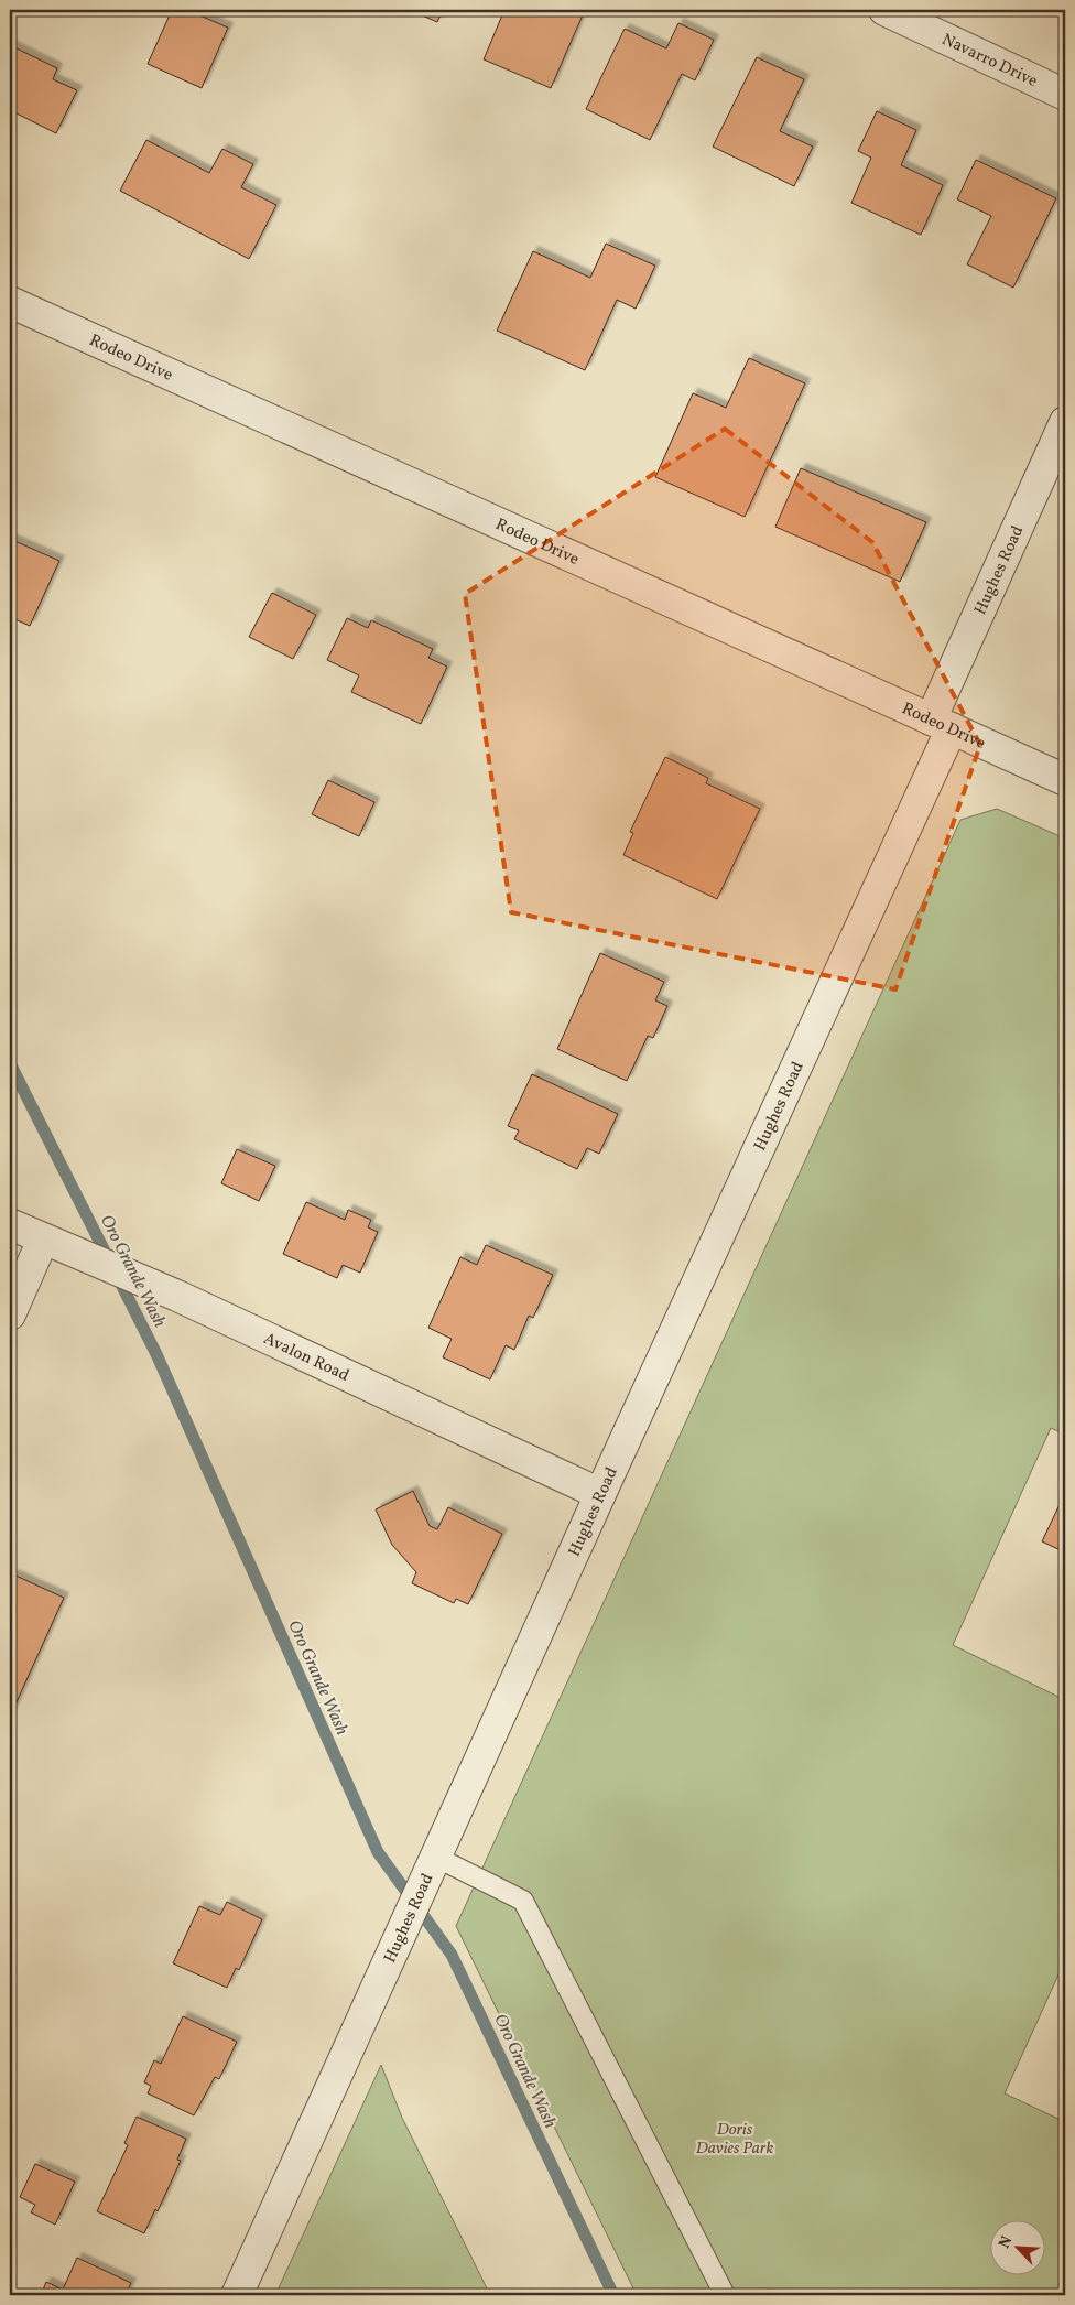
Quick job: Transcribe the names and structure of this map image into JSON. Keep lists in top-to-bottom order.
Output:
{
  "streets": {
    "street": [
      "Navarro Drive",
      "Rodeo Drive",
      "Hughes Road",
      "Avalon Road"
    ]
  },
  "crossings": [
    ["Rodeo Drive", "Hughes Road"],
    ["Hughes Road", "Avalon Road"]
  ],
  "water": ["Oro Grande Wash"],
  "parks": ["Doris Davies Park"],
  "north": "top left"
}
